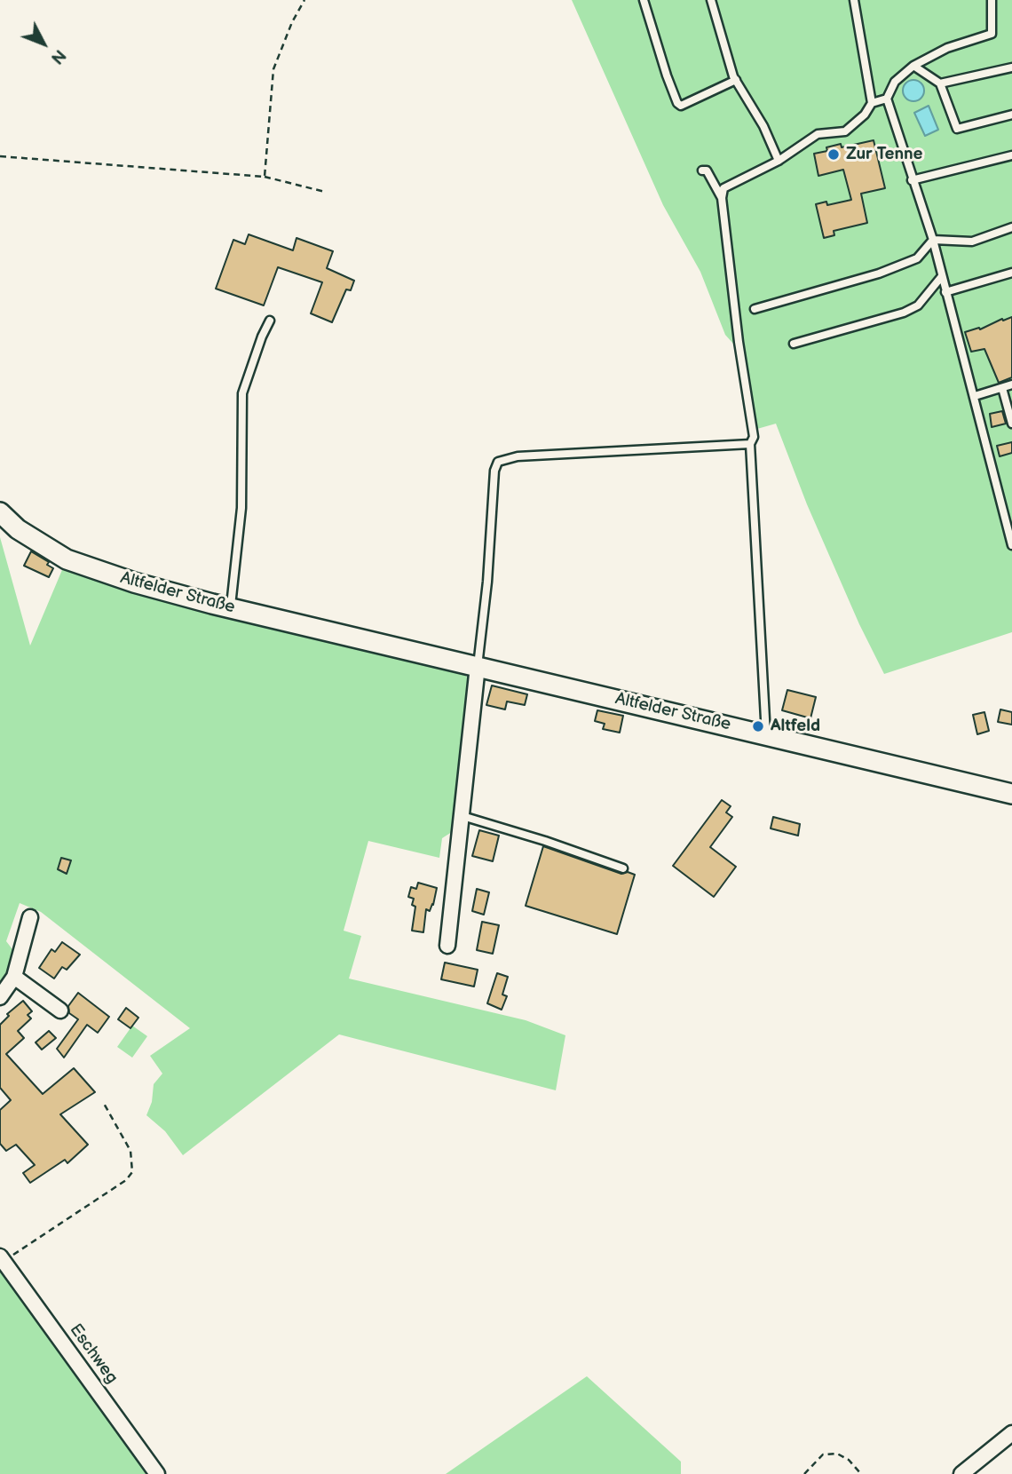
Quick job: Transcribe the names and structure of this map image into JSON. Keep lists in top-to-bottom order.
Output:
{
  "streets": {
    "street": ["Altfelder Straße", "Eschweg"]
  },
  "places": ["Zur Tenne", "Altfeld"],
  "north": "bottom right"
}
